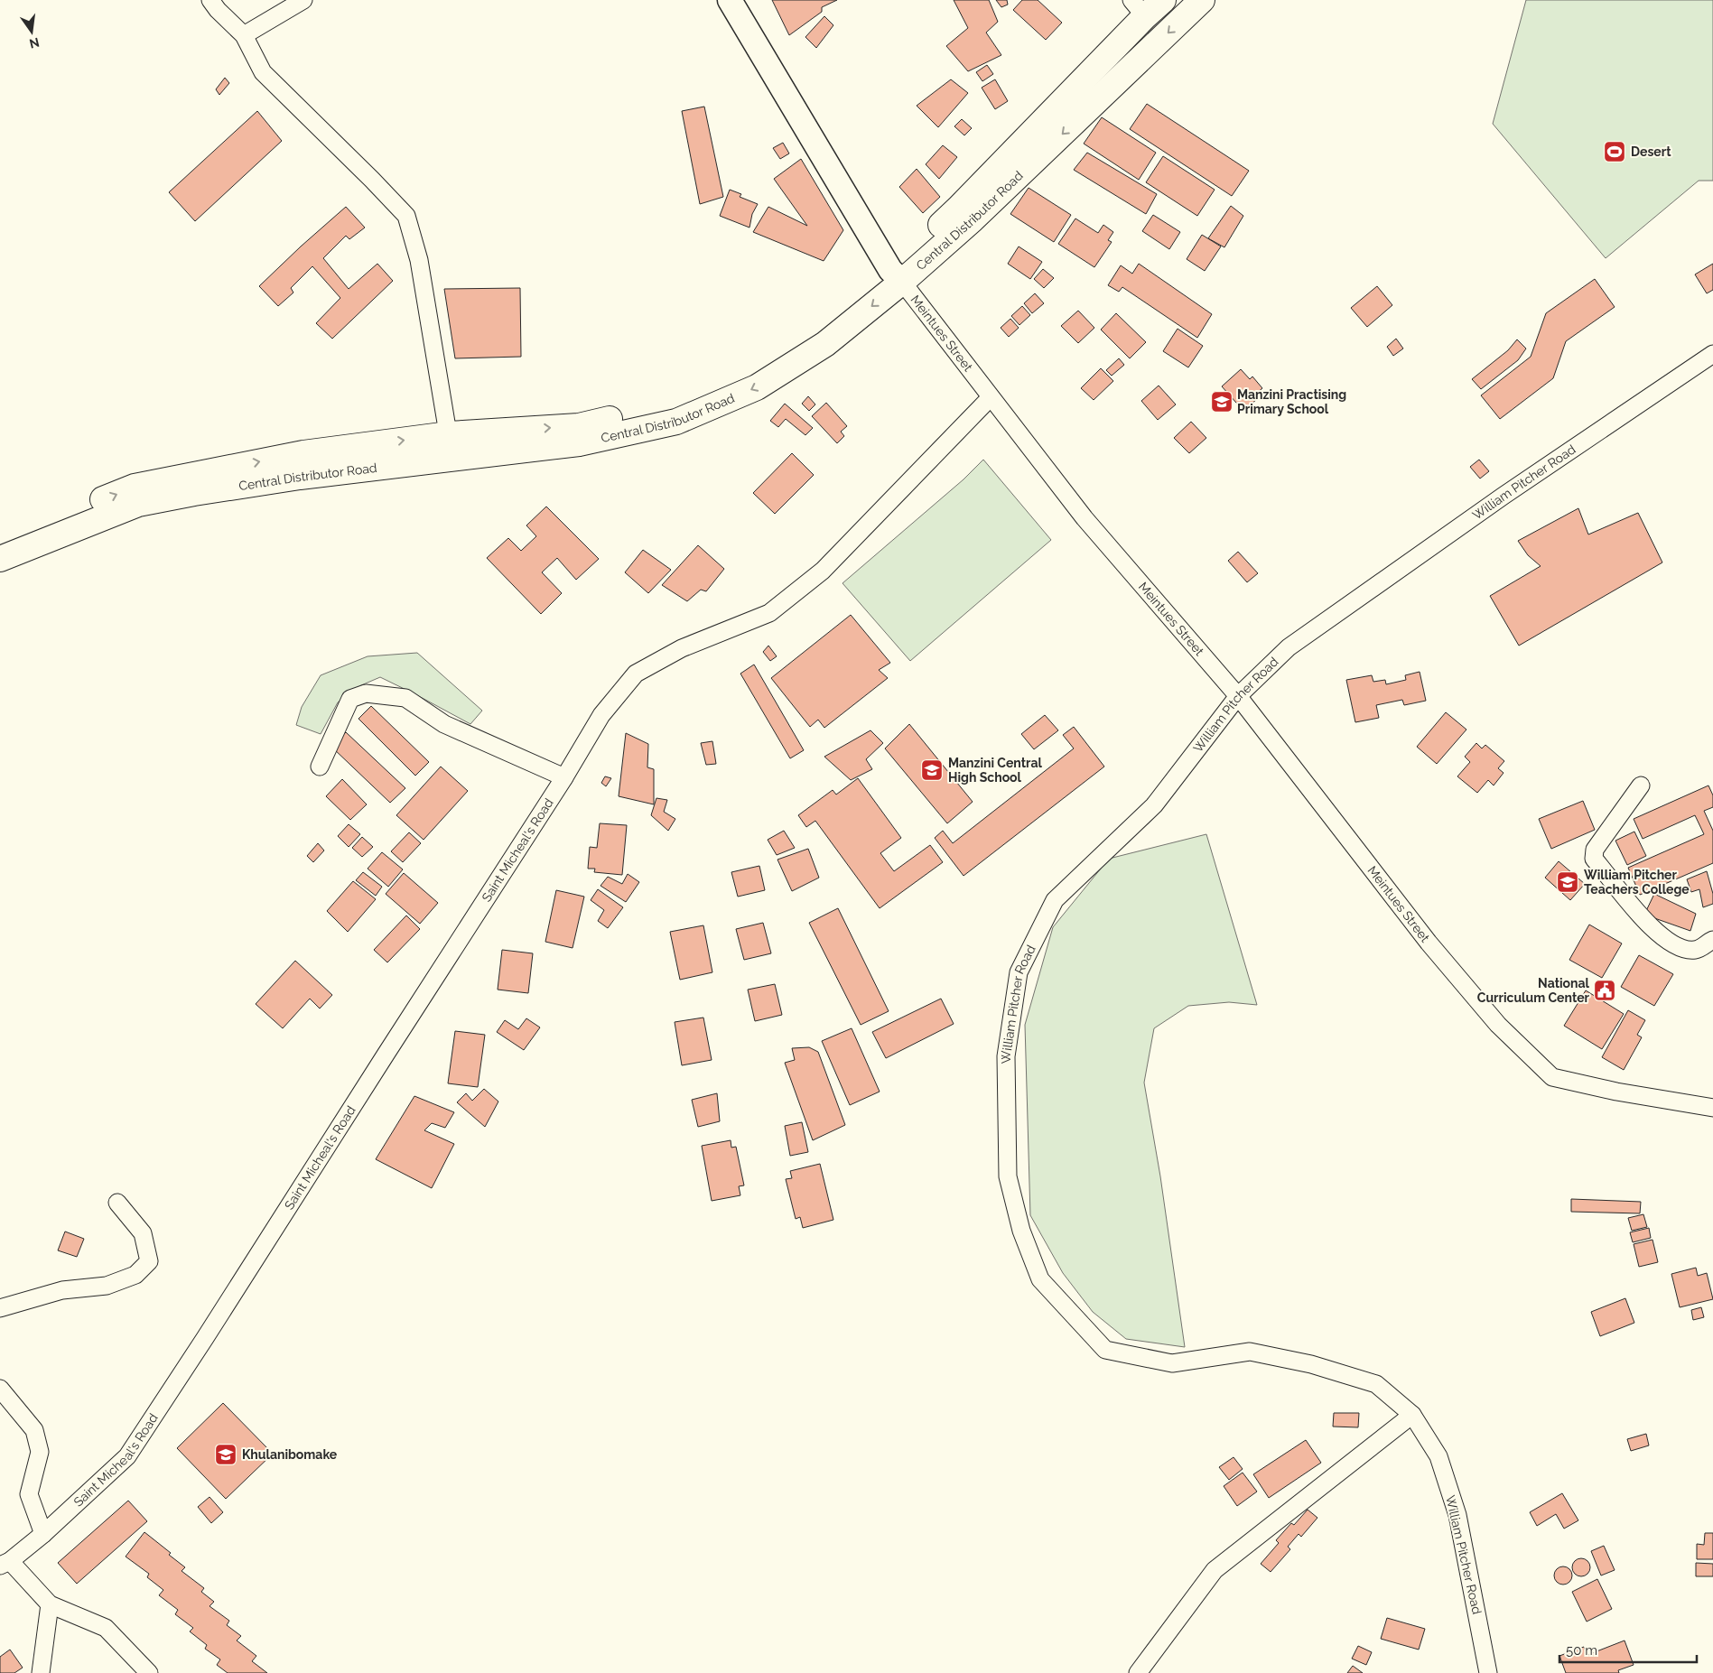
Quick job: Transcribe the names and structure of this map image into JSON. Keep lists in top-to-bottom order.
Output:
{
  "streets": {
    "highway": ["Central Distributor Road"],
    "street": ["Meintues Street", "William Pitcher Road", "Saint Micheal's Road"]
  },
  "crossings": [
    ["Central Distributor Road", "Meintues Street"],
    ["Meintues Street", "William Pitcher Road"],
    ["Meintues Street", "Saint Micheal's Road"]
  ],
  "places": {
    "sports": ["Desert"],
    "school or university": [
      "Manzini Practising Primary School",
      "Manzini Central High School",
      "William Pitcher Teachers College",
      "Khulanibomake"
    ],
    "public building": ["National Curriculum Center"]
  },
  "scale_bar": "50 m",
  "north": "bottom"
}
